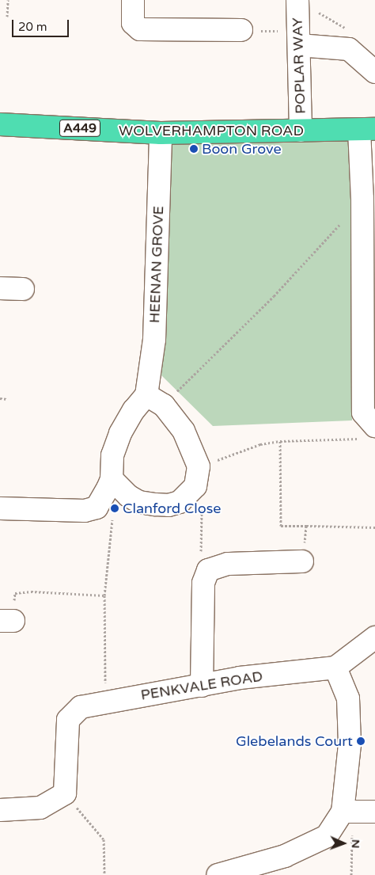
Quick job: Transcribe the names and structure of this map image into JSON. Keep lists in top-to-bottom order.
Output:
{
  "streets": {
    "highway": ["A449", "WOLVERHAMPTON ROAD"],
    "street": ["POPLAR WAY", "HEENAN GROVE", "PENKVALE ROAD"]
  },
  "crossings": [
    ["POPLAR WAY", "WOLVERHAMPTON ROAD"],
    ["WOLVERHAMPTON ROAD", "HEENAN GROVE"]
  ],
  "places": ["Boon Grove", "Clanford Close", "Glebelands Court"],
  "scale_bar": "20 m",
  "north": "right"
}
